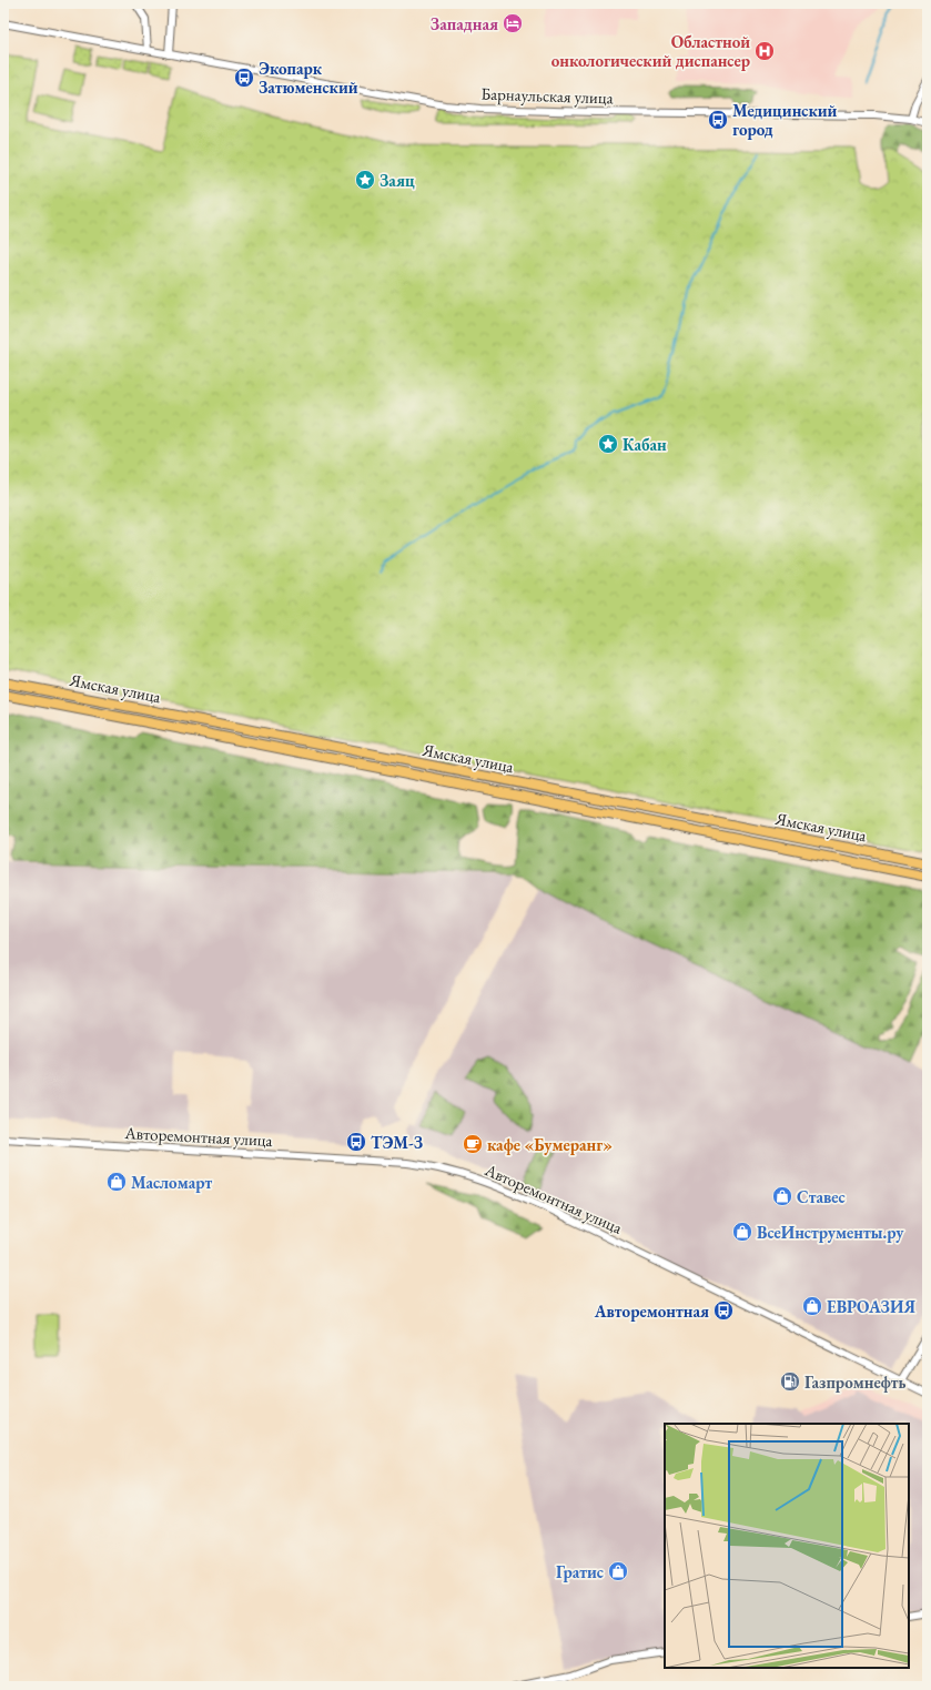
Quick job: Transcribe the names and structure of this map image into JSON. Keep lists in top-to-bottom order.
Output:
{
  "streets": {
    "main road": ["Ямская улица"],
    "street": ["Барнаульская улица", "Авторемонтная улица"]
  },
  "places": {
    "hotel": ["Западная"],
    "hospital": ["Областной онкологический диспансер"],
    "bus stop": [
      "Экопарк Затюменский",
      "Медицинский город",
      "ТЭМ-З",
      "Авторемонтная"
    ],
    "place": ["Заяц", "Кабан"],
    "cafe": ["кафе «Бумеранг»"],
    "shop": [
      "Масломарт",
      "Ставес",
      "ВсеИнструменты.ру",
      "ЕВРОАЗИЯ",
      "Гратис"
    ],
    "fuel station": ["Газпромнефть"]
  }
}
